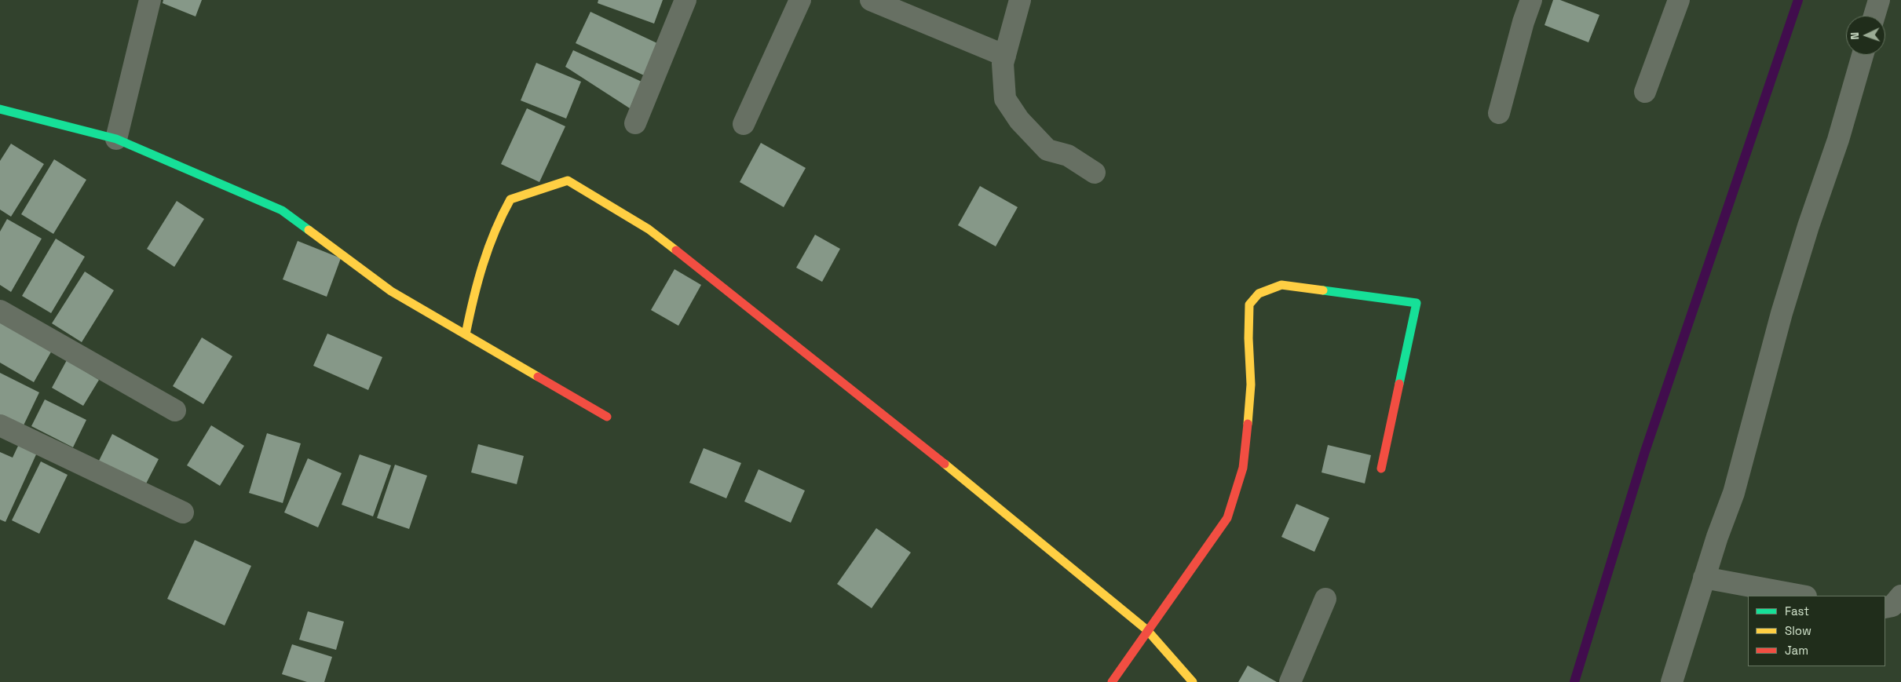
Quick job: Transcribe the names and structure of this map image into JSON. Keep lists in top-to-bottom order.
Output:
{
  "legend": ["Fast", "Slow", "Jam"],
  "north": "left"
}
